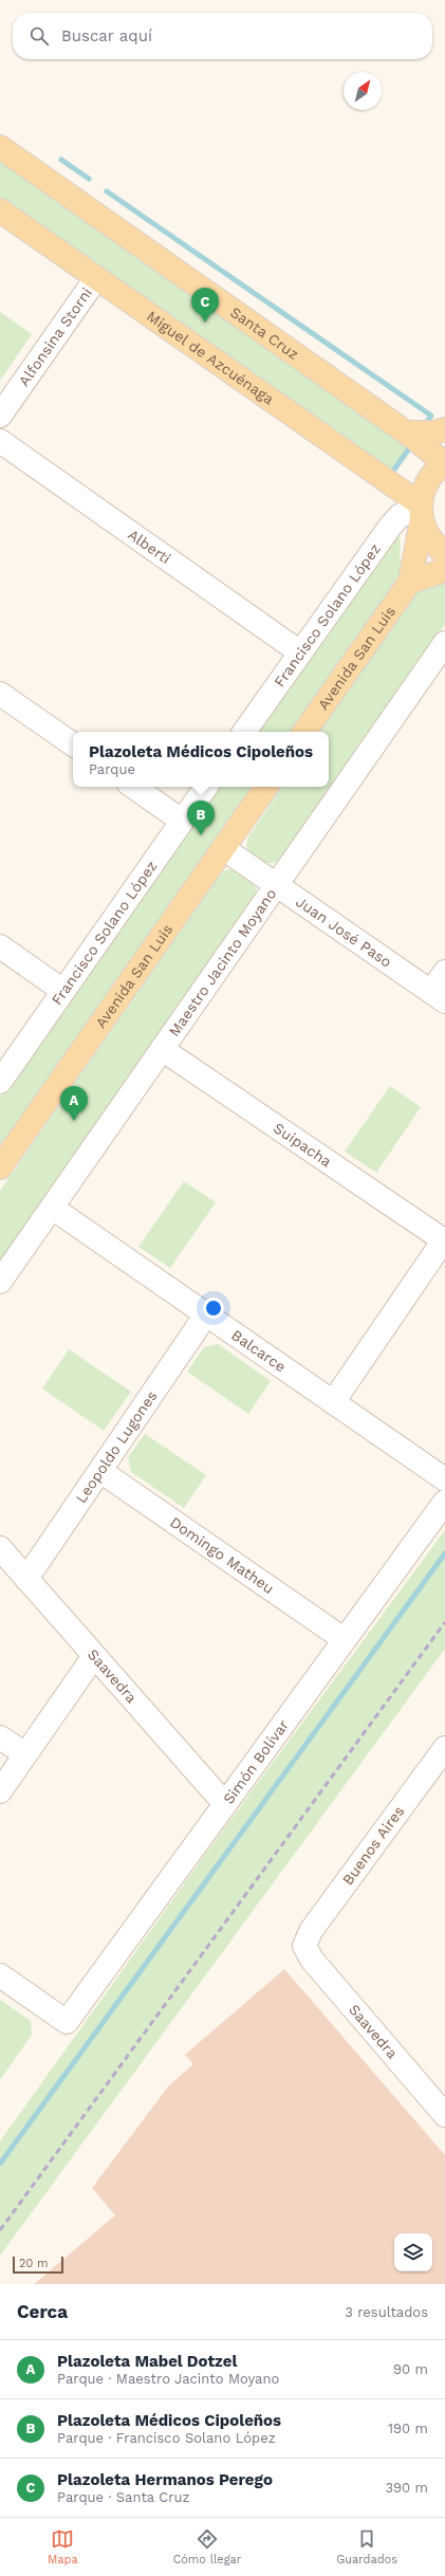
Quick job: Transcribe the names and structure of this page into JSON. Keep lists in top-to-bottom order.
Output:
{
  "streets": {
    "main road": ["Santa Cruz", "Miguel de Azcuénaga", "Avenida San Luis"],
    "street": [
      "Alfonsina Storni",
      "Alberti",
      "Francisco Solano López",
      "Juan José Paso",
      "Maestro Jacinto Moyano",
      "Suipacha",
      "Balcarce",
      "Leopoldo Lugones",
      "Domingo Matheu",
      "Saavedra",
      "Simón Bolívar",
      "Buenos Aires"
    ]
  },
  "crossings": [
    ["Santa Cruz", "Avenida San Luis"],
    ["Alfonsina Storni", "Miguel de Azcuénaga"],
    ["Miguel de Azcuénaga", "Francisco Solano López"],
    ["Miguel de Azcuénaga", "Avenida San Luis"],
    ["Alberti", "Francisco Solano López"],
    ["Francisco Solano López", "Avenida San Luis"],
    ["Avenida San Luis", "Juan José Paso"],
    ["Juan José Paso", "Maestro Jacinto Moyano"],
    ["Maestro Jacinto Moyano", "Suipacha"],
    ["Maestro Jacinto Moyano", "Balcarce"],
    ["Balcarce", "Leopoldo Lugones"],
    ["Leopoldo Lugones", "Domingo Matheu"],
    ["Leopoldo Lugones", "Saavedra"],
    ["Domingo Matheu", "Simón Bolívar"],
    ["Saavedra", "Simón Bolívar"],
    ["Saavedra", "Buenos Aires"]
  ],
  "scale_bar": "20 m",
  "north": "top right",
  "page": {
    "search": "Buscar aquí",
    "pins": ["C", "B", "A"],
    "popup": ["Plazoleta Médicos Cipoleños", "Parque"],
    "scale": "20 m",
    "heading": ["Cerca", "3 resultados"],
    "list": [
      {
        "mark": "A",
        "name": "Plazoleta Mabel Dotzel",
        "note": "Parque · Maestro Jacinto Moyano",
        "value": "90 m"
      },
      {
        "mark": "B",
        "name": "Plazoleta Médicos Cipoleños",
        "note": "Parque · Francisco Solano López",
        "value": "190 m"
      },
      {
        "mark": "C",
        "name": "Plazoleta Hermanos Perego",
        "note": "Parque · Santa Cruz",
        "value": "390 m"
      }
    ],
    "nav": ["Mapa", "Cómo llegar", "Guardados"]
  }
}
